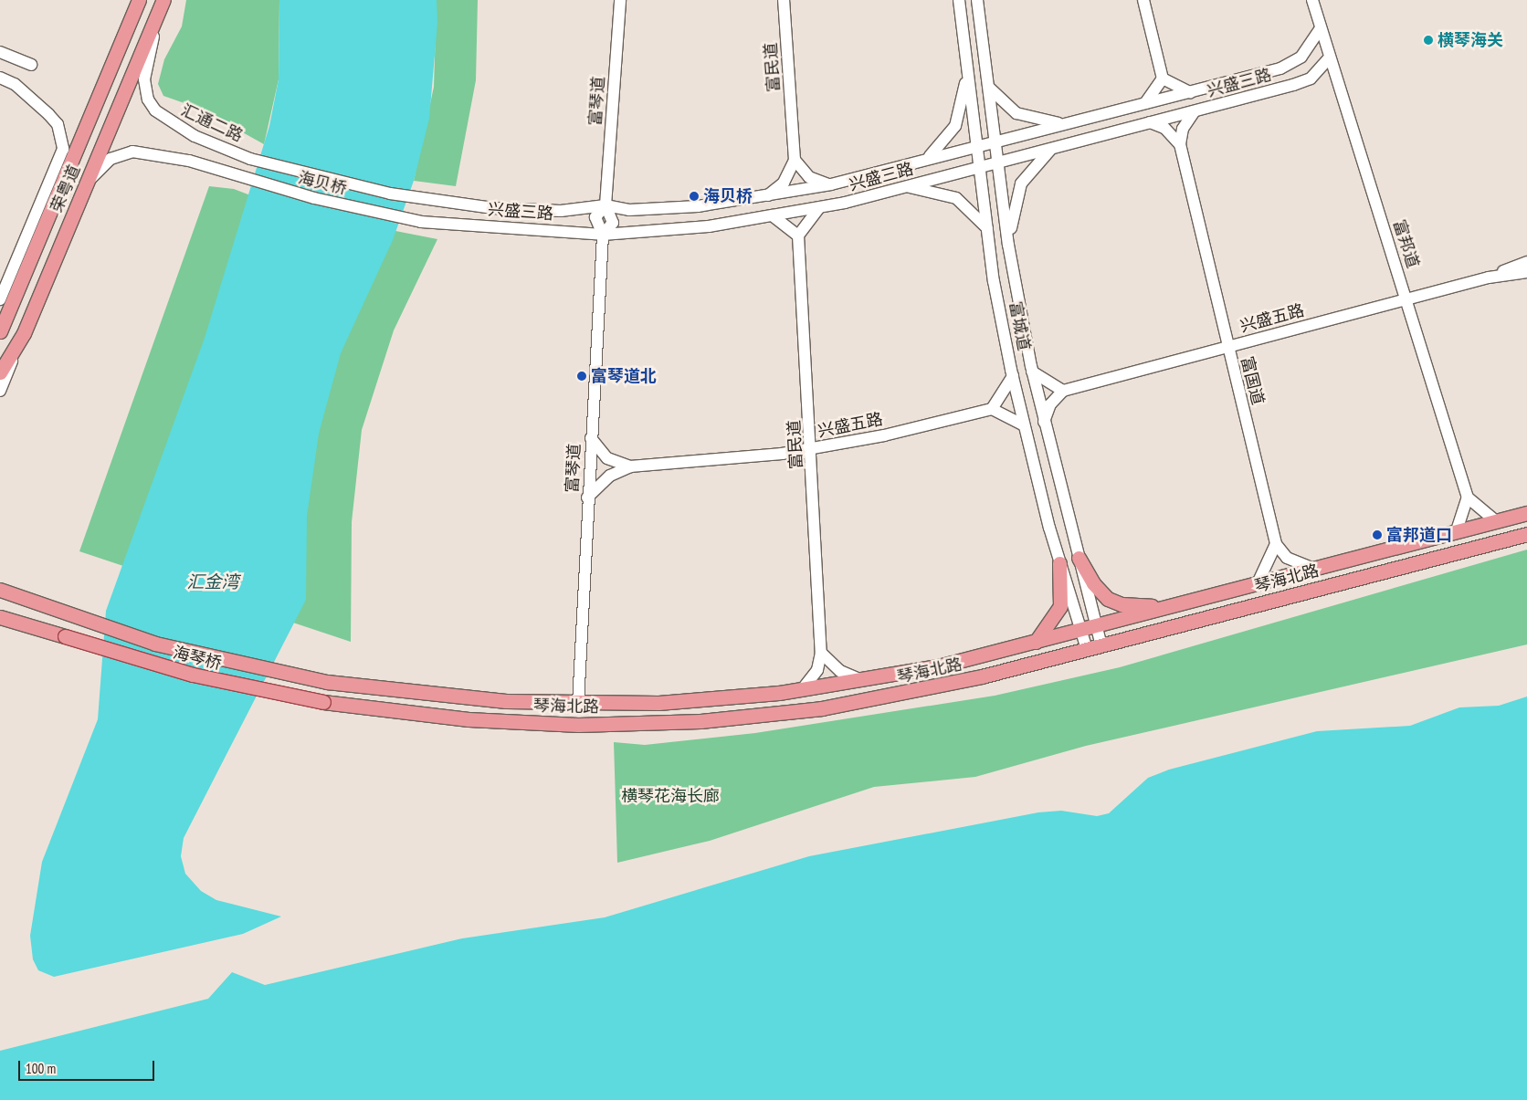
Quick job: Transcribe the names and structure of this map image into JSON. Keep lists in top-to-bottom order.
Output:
{
  "streets": {
    "main road": ["荣粤道", "琴海北路", "海琴桥"],
    "street": [
      "富民道",
      "兴盛三路",
      "富琴道",
      "汇通二路",
      "海贝桥",
      "富邦道",
      "兴盛五路",
      "富城道",
      "富国道"
    ]
  },
  "crossings": [
    ["富民道", "兴盛五路"],
    ["兴盛三路", "富琴道"],
    ["兴盛三路", "海贝桥"],
    ["兴盛三路", "富邦道"],
    ["兴盛三路", "富城道"],
    ["富琴道", "琴海北路"],
    ["汇通二路", "海贝桥"],
    ["汇通二路", "荣粤道"],
    ["海贝桥", "荣粤道"],
    ["富邦道", "兴盛五路"],
    ["兴盛五路", "富国道"],
    ["富城道", "琴海北路"],
    ["琴海北路", "海琴桥"]
  ],
  "water": ["汇金湾"],
  "parks": ["横琴花海长廊"],
  "places": [
    "横琴海关",
    "海贝桥",
    "富琴道北",
    "富邦道口"
  ],
  "scale_bar": "100 m"
}
